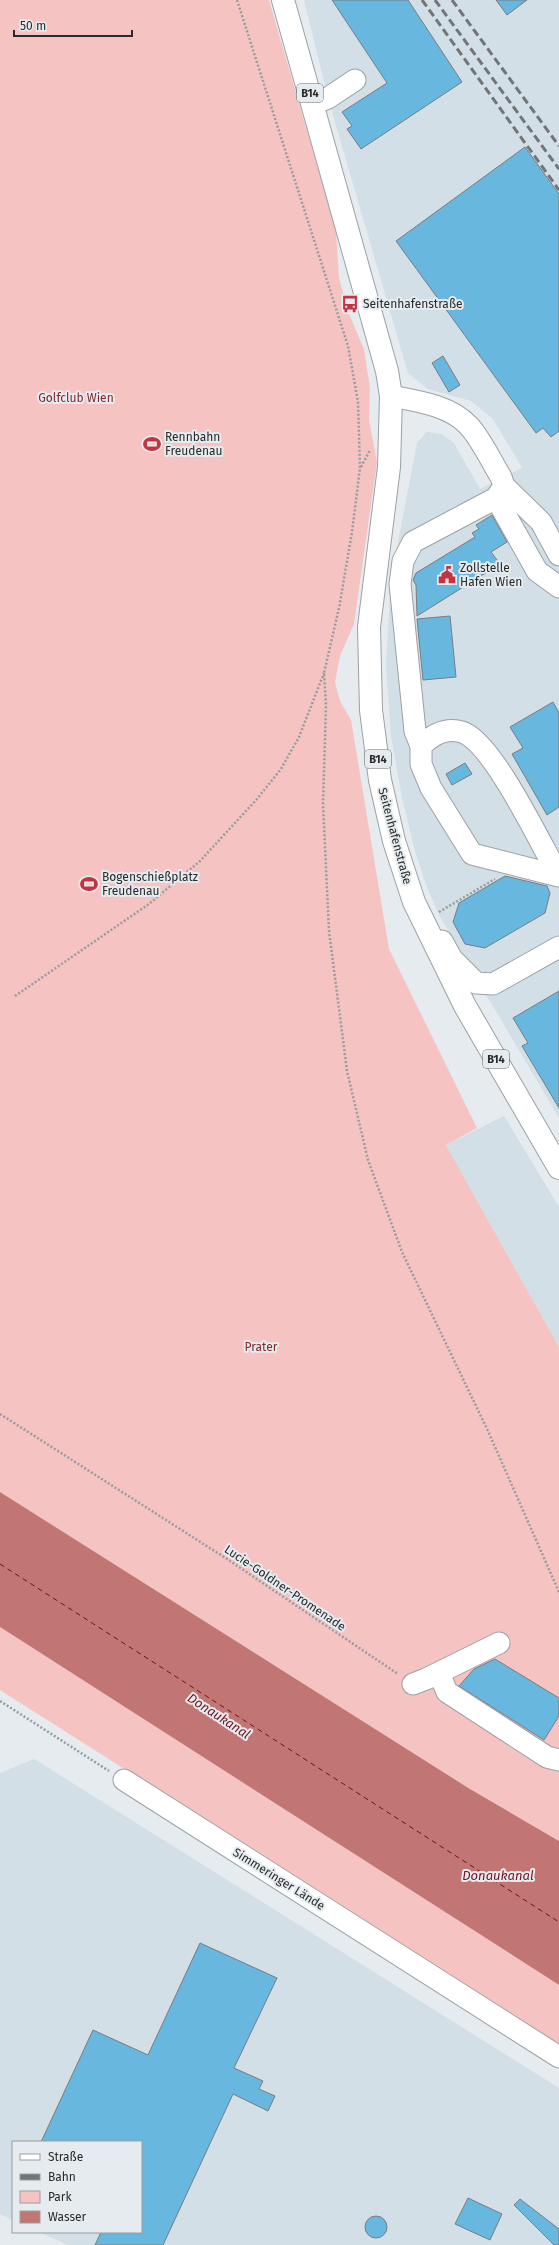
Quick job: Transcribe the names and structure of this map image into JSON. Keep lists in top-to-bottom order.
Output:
{
  "streets": {
    "main road": ["B14", "Seitenhafenstraße"],
    "lane": ["Simmeringer Lände"],
    "path": ["Lucie-Goldner-Promenade"]
  },
  "water": ["Donaukanal"],
  "parks": ["Golfclub Wien", "Prater"],
  "places": {
    "bus stop": ["Seitenhafenstraße"],
    "sports": ["Rennbahn Freudenau", "Bogenschießplatz Freudenau"],
    "public building": ["Zollstelle Hafen Wien"]
  },
  "legend": [
    "Straße",
    "Bahn",
    "Park",
    "Wasser"
  ],
  "scale_bar": "50 m"
}
